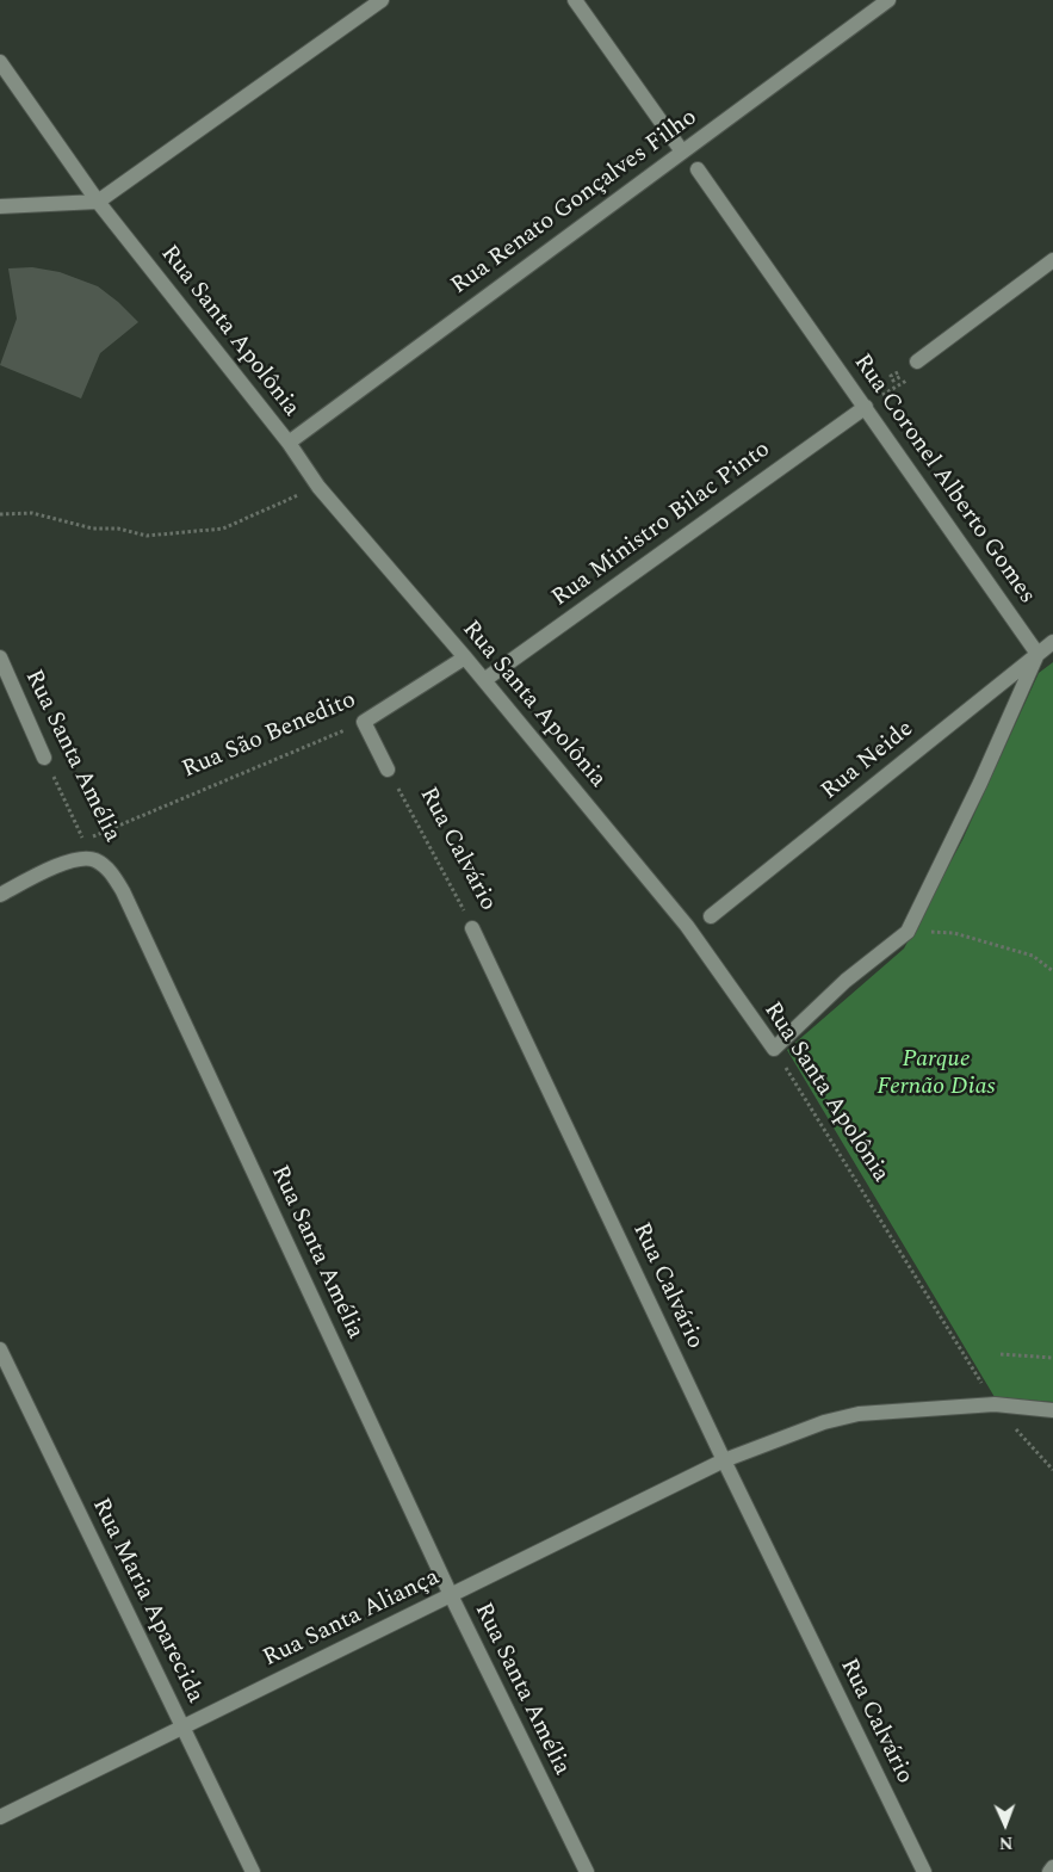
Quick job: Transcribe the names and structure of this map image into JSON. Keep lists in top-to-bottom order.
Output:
{
  "streets": {
    "street": [
      "Rua Renato Gonçalves Filho",
      "Rua Santa Apolônia",
      "Rua Coronel Alberto Gomes",
      "Rua Ministro Bilac Pinto",
      "Rua São Benedito",
      "Rua Santa Amélia",
      "Rua Neide",
      "Rua Calvário",
      "Rua Maria Aparecida",
      "Rua Santa Aliança"
    ]
  },
  "crossings": [
    ["Rua Renato Gonçalves Filho", "Rua Santa Apolônia"],
    ["Rua Santa Apolônia", "Rua Ministro Bilac Pinto"],
    ["Rua Santa Apolônia", "Rua São Benedito"],
    ["Rua Santa Apolônia", "Rua Santa Aliança"],
    ["Rua Coronel Alberto Gomes", "Rua Ministro Bilac Pinto"],
    ["Rua Coronel Alberto Gomes", "Rua Neide"],
    ["Rua São Benedito", "Rua Santa Amélia"],
    ["Rua Santa Amélia", "Rua Santa Aliança"],
    ["Rua Calvário", "Rua Santa Aliança"],
    ["Rua Maria Aparecida", "Rua Santa Aliança"]
  ],
  "parks": ["Parque Fernão Dias"],
  "north": "bottom"
}
